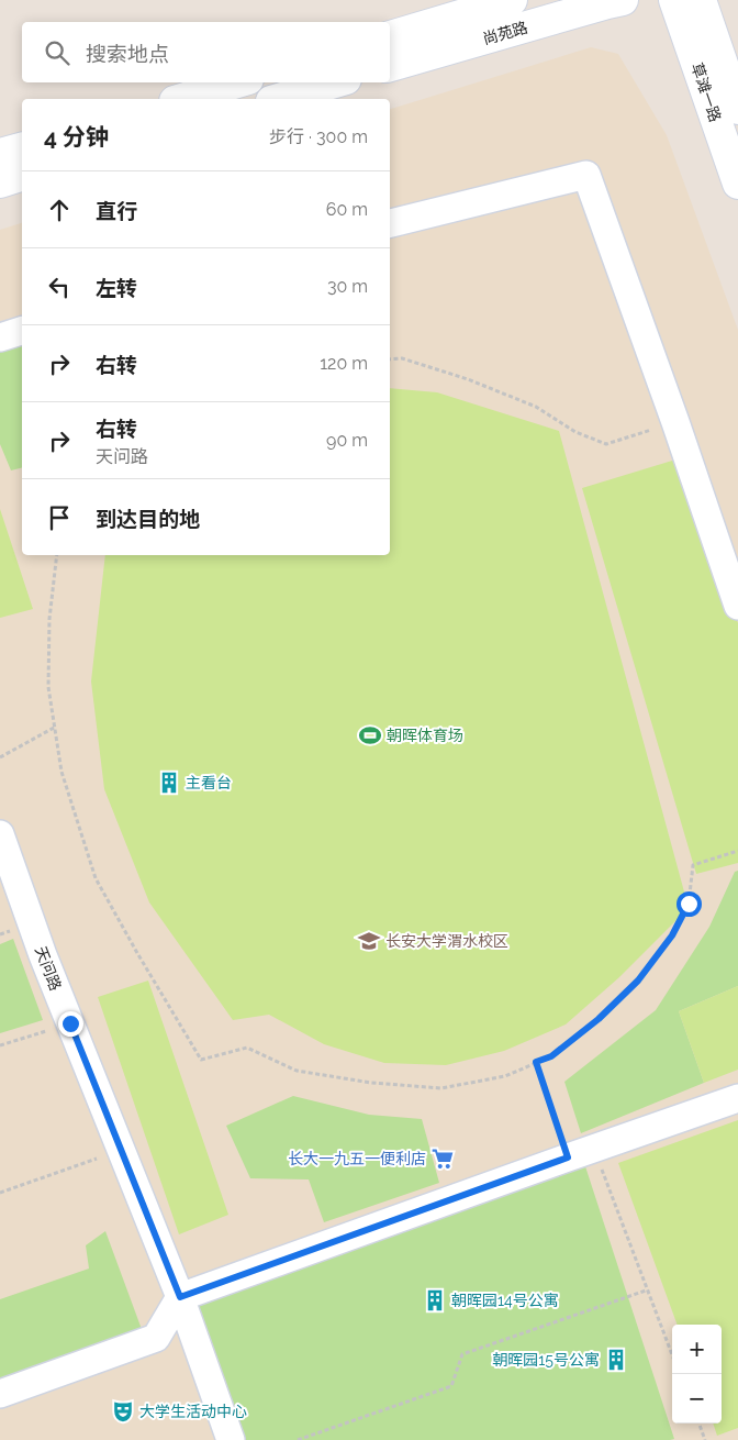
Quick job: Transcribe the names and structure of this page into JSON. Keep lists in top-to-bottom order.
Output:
{
  "streets": {
    "main road": ["尚苑路", "草滩一路"],
    "street": ["天问路"]
  },
  "places": {
    "sports": ["朝晖体育场"],
    "building": ["主看台", "朝晖园14号公寓", "朝晖园15号公寓"],
    "school or university": ["长安大学渭水校区"],
    "supermarket": ["长大一九五一便利店"],
    "theatre": ["大学生活动中心"]
  },
  "page": {
    "search": "搜索地点",
    "heading": ["4 分钟", "步行 · 300 m"],
    "list": [
      ["直行", "60 m"],
      ["左转", "30 m"],
      ["右转", "120 m"],
      ["右转", "天问路", "90 m"],
      "到达目的地"
    ],
    "map_buttons": ["+", "−"]
  }
}
